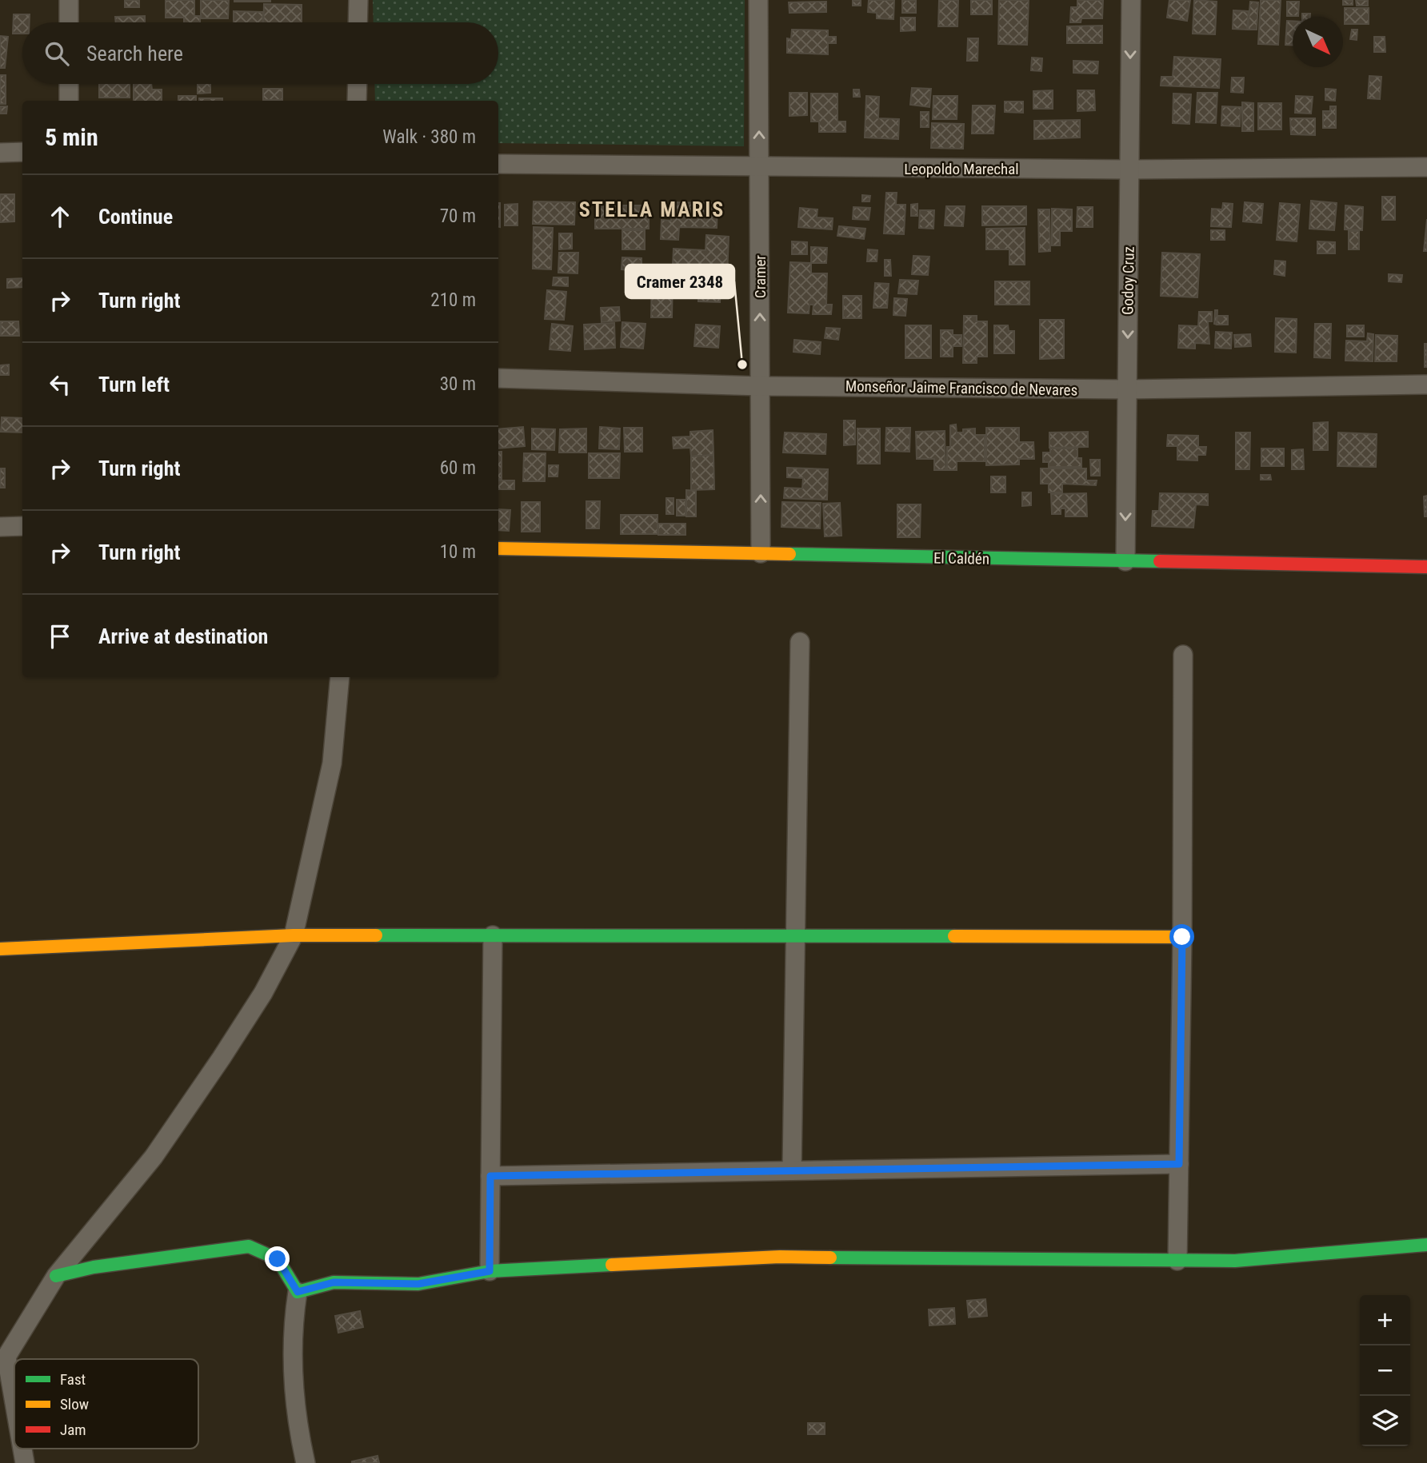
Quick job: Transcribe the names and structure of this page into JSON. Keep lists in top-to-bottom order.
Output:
{
  "streets": {
    "street": [
      "Leopoldo Marechal",
      "Cramer",
      "Godoy Cruz",
      "Monseñor Jaime Francisco de Nevares",
      "El Caldén"
    ]
  },
  "crossings": [
    ["Leopoldo Marechal", "Cramer"],
    ["Leopoldo Marechal", "Godoy Cruz"],
    ["Cramer", "Monseñor Jaime Francisco de Nevares"],
    ["Cramer", "El Caldén"],
    ["Godoy Cruz", "Monseñor Jaime Francisco de Nevares"],
    ["Godoy Cruz", "El Caldén"]
  ],
  "one_way": ["Cramer", "Godoy Cruz"],
  "districts": ["STELLA MARIS"],
  "places": ["Cramer 2348"],
  "legend": ["Fast", "Slow", "Jam"],
  "north": "bottom right",
  "page": {
    "search": "Search here",
    "heading": ["5 min", "Walk · 380 m"],
    "list": [
      ["Continue", "70 m"],
      ["Turn right", "210 m"],
      ["Turn left", "30 m"],
      ["Turn right", "60 m"],
      ["Turn right", "10 m"],
      "Arrive at destination"
    ],
    "map_buttons": ["+", "−"]
  }
}
